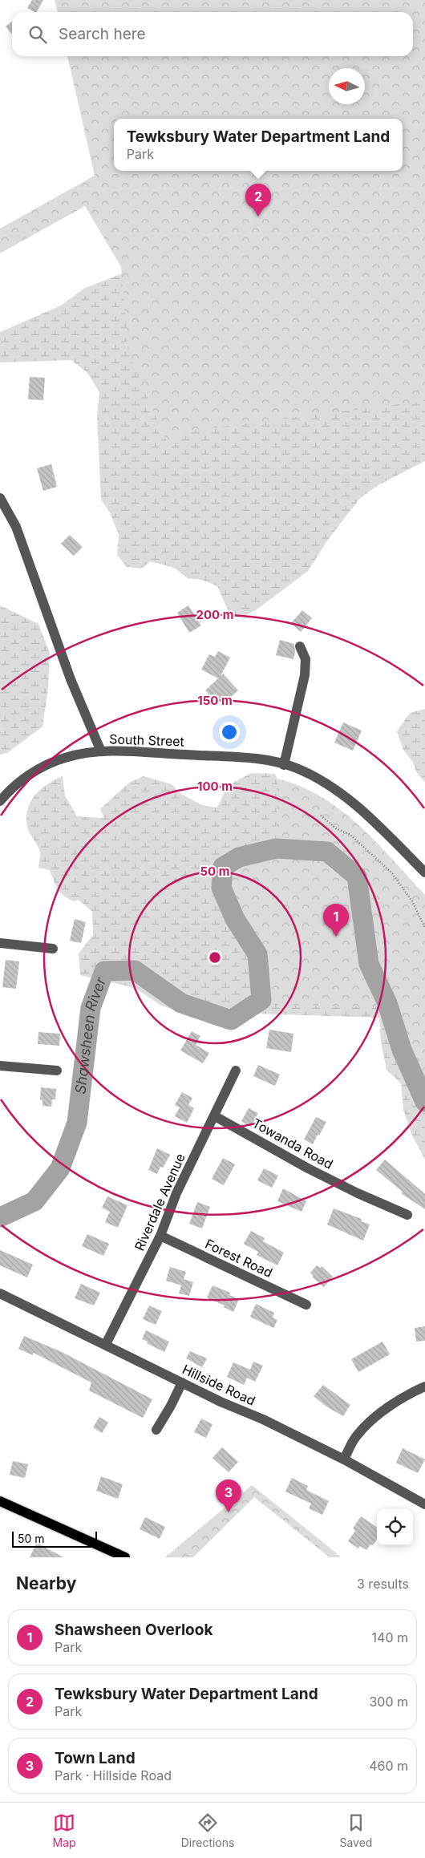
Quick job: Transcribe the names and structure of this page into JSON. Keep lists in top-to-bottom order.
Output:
{
  "streets": {
    "street": [
      "South Street",
      "Towanda Road",
      "Riverdale Avenue",
      "Forest Road",
      "Hillside Road"
    ]
  },
  "crossings": [
    ["Towanda Road", "Riverdale Avenue"],
    ["Riverdale Avenue", "Forest Road"],
    ["Riverdale Avenue", "Hillside Road"]
  ],
  "water": ["Shawsheen River"],
  "scale_bar": "50 m",
  "north": "left",
  "page": {
    "search": "Search here",
    "popup": ["Tewksbury Water Department Land", "Park"],
    "pins": ["2", "1", "3"],
    "scale": "50 m",
    "heading": ["Nearby", "3 results"],
    "list": [
      {
        "mark": "1",
        "name": "Shawsheen Overlook",
        "note": "Park",
        "value": "140 m"
      },
      {
        "mark": "2",
        "name": "Tewksbury Water Department Land",
        "note": "Park",
        "value": "300 m"
      },
      {
        "mark": "3",
        "name": "Town Land",
        "note": "Park · Hillside Road",
        "value": "460 m"
      }
    ],
    "nav": ["Map", "Directions", "Saved"]
  },
  "rings": [
    "200 m",
    "150 m",
    "100 m",
    "50 m"
  ]
}
